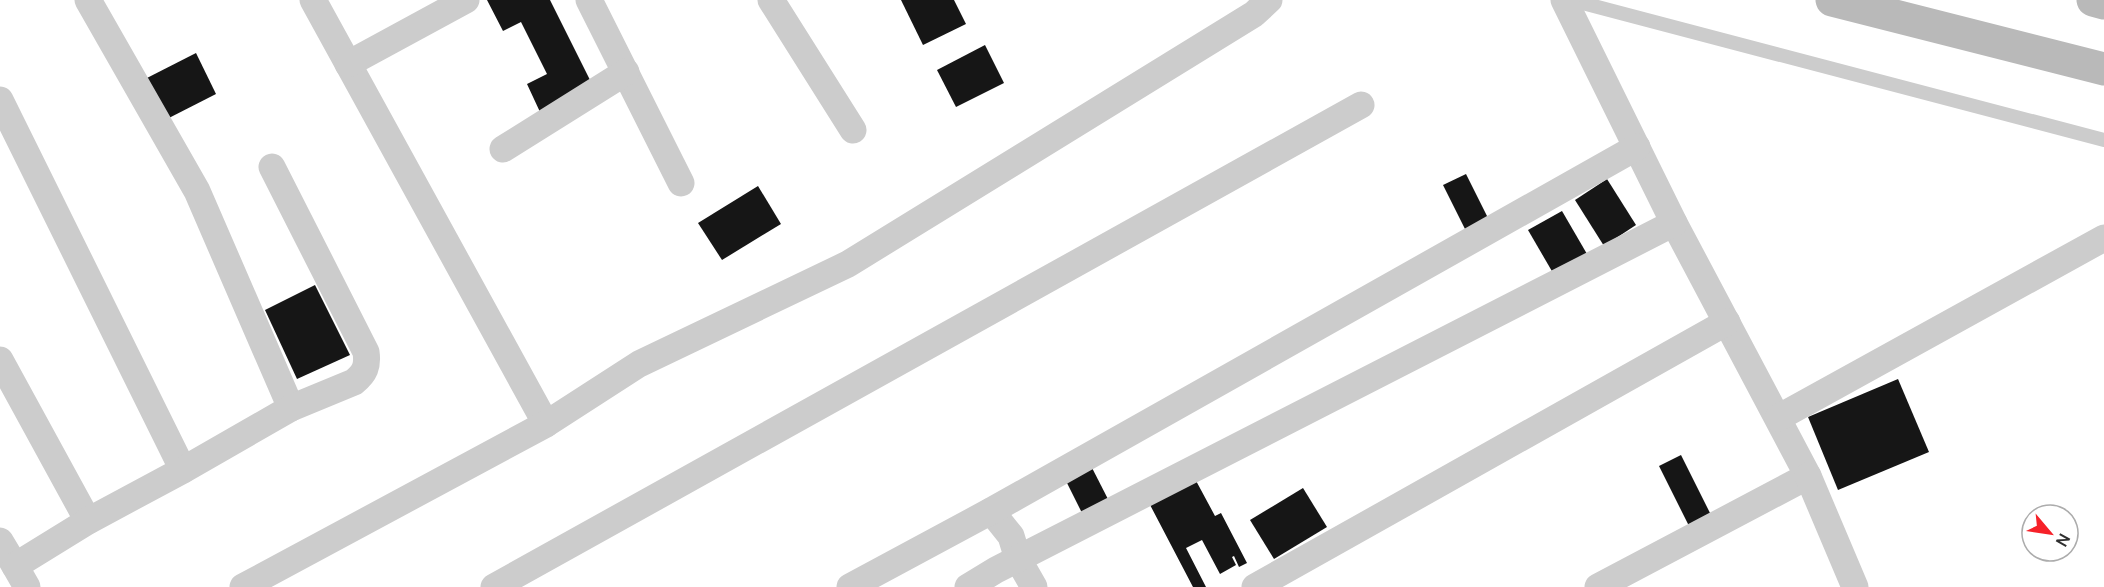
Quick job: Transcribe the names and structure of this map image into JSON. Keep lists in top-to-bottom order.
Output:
{
  "north": "bottom right"
}
